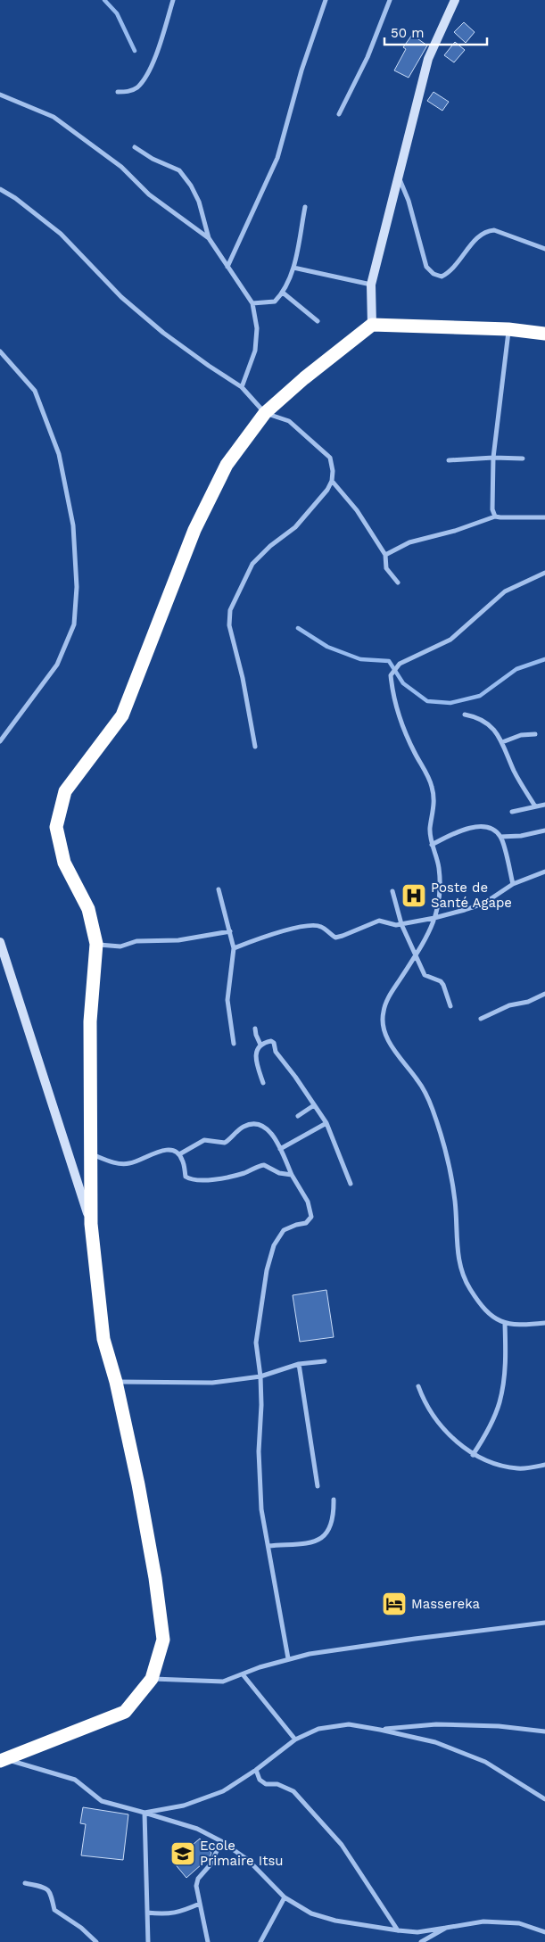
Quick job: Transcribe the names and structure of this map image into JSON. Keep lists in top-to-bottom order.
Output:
{
  "places": {
    "hospital": ["Poste de Santé Agape"],
    "hotel": ["Massereka"],
    "school or university": ["Ecole Primaire Itsu"]
  },
  "scale_bar": "50 m"
}
